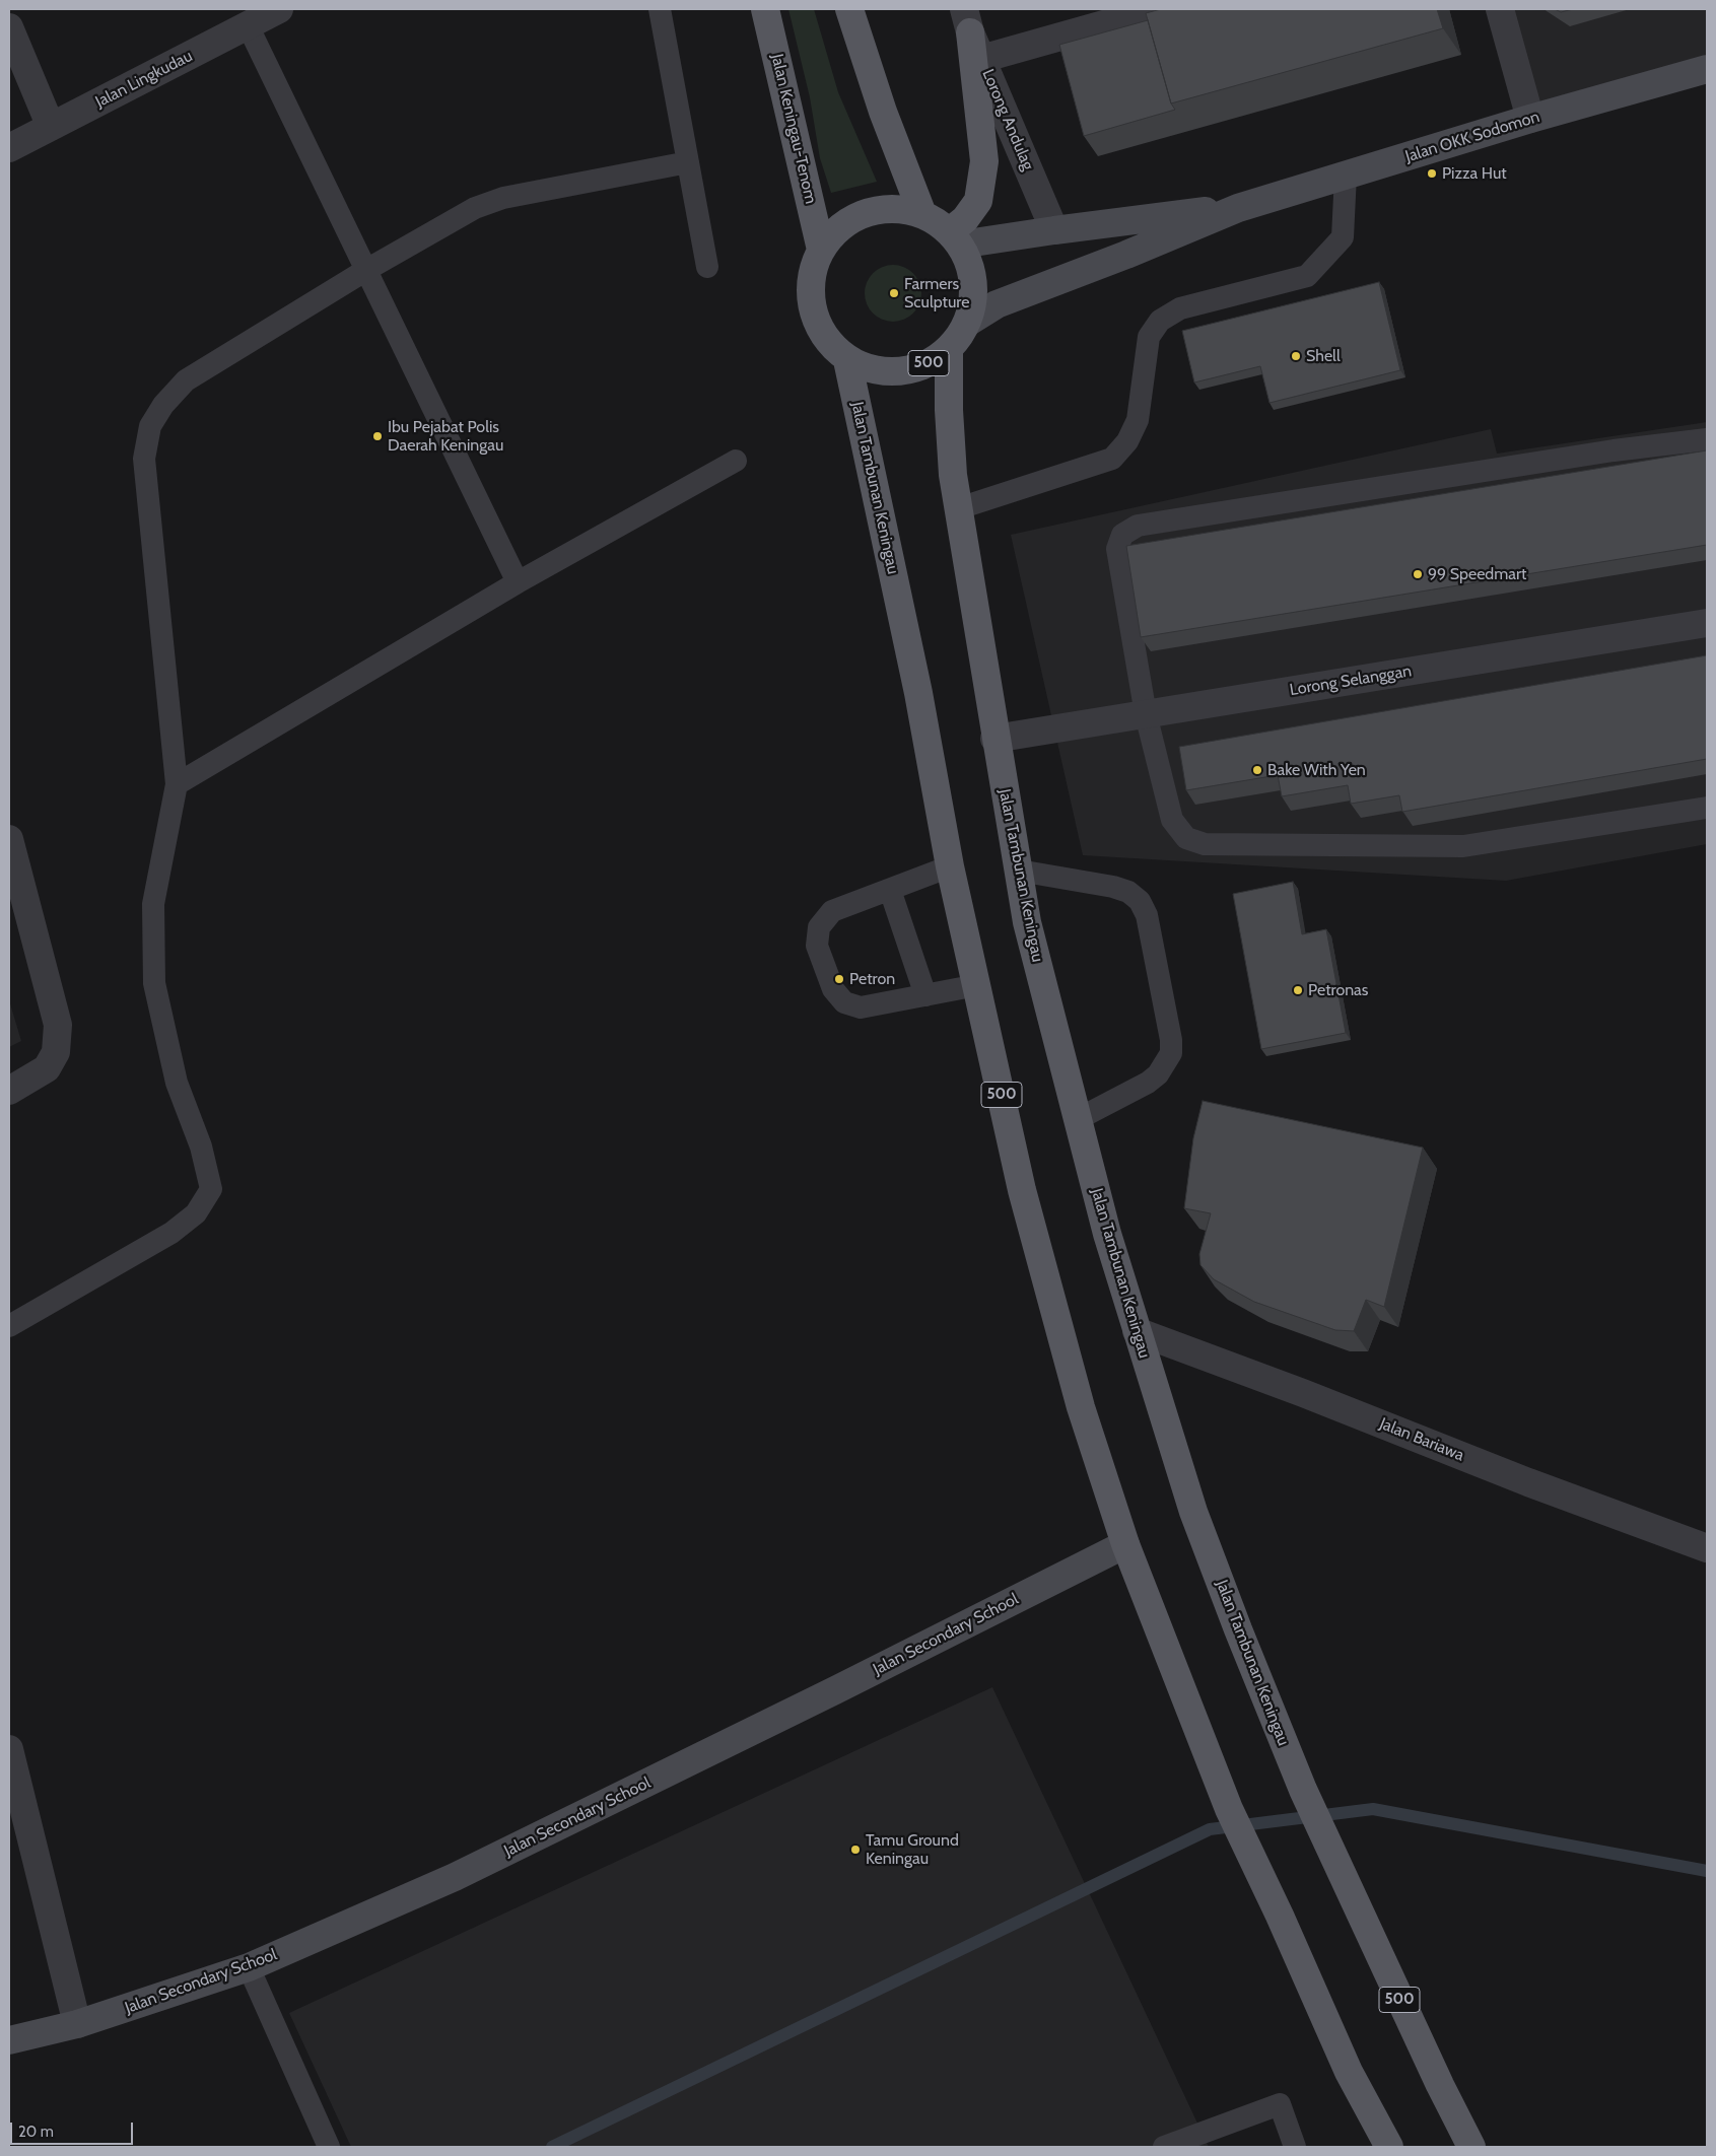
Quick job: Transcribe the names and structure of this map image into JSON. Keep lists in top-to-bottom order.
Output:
{
  "streets": {
    "main road": ["Jalan Keningau-Tenom", "500", "Jalan Tambunan Keningau"],
    "street": [
      "Jalan Lingkudau",
      "Lorong Andulag",
      "Jalan OKK Sodomon",
      "Lorong Selanggan",
      "Jalan Bariawa",
      "Jalan Secondary School"
    ]
  },
  "crossings": [
    ["Jalan Keningau-Tenom", "500"],
    ["Jalan Keningau-Tenom", "Jalan Tambunan Keningau"],
    ["500", "Jalan Tambunan Keningau"],
    ["Jalan Tambunan Keningau", "Lorong Selanggan"],
    ["Jalan Tambunan Keningau", "Jalan Bariawa"],
    ["Jalan Tambunan Keningau", "Jalan Secondary School"]
  ],
  "places": [
    "Pizza Hut",
    "Farmers Sculpture",
    "Shell",
    "Ibu Pejabat Polis Daerah Keningau",
    "99 Speedmart",
    "Bake With Yen",
    "Petron",
    "Petronas",
    "Tamu Ground Keningau"
  ],
  "scale_bar": "20 m"
}
